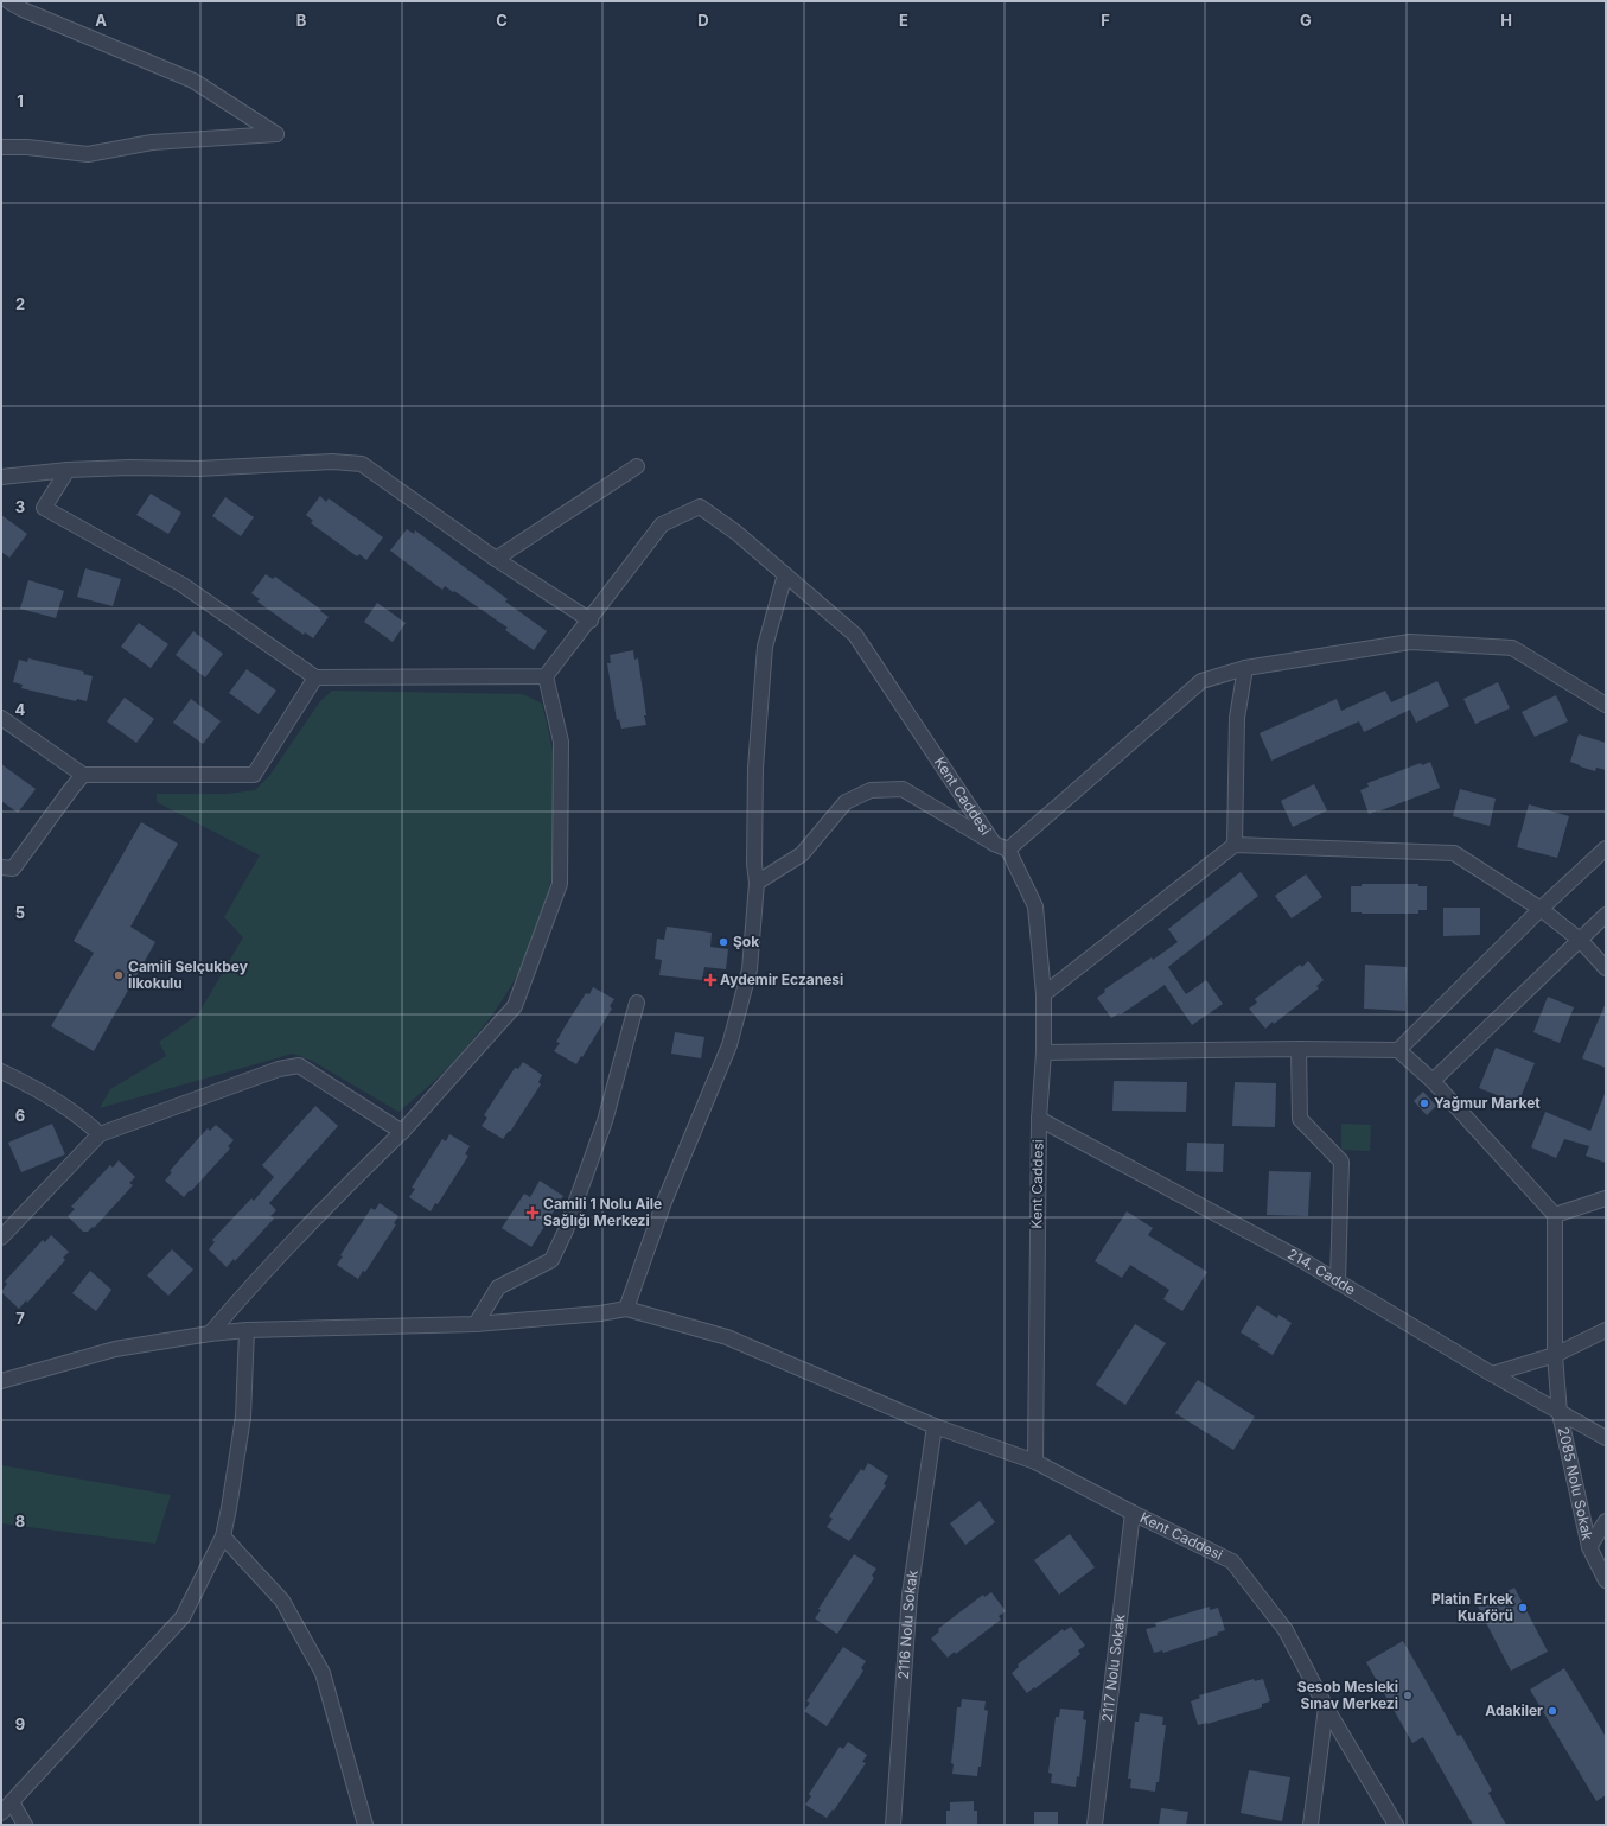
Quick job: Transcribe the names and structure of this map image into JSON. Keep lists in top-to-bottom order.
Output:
{
  "streets": {
    "street": [
      "Kent Caddesi",
      "214. Cadde",
      "2085 Nolu Sokak",
      "2116 Nolu Sokak",
      "2117 Nolu Sokak"
    ]
  },
  "crossings": [
    ["Kent Caddesi", "214. Cadde"],
    ["Kent Caddesi", "2117 Nolu Sokak"],
    ["214. Cadde", "2085 Nolu Sokak"]
  ],
  "places": {
    "other": [
      "Şok",
      "Camili Selçukbey İlkokulu",
      "Yağmur Market",
      "Platin Erkek Kuaförü",
      "Sesob Mesleki Sınav Merkezi",
      "Adakiler"
    ],
    "health": ["Aydemir Eczanesi", "Camili 1 Nolu Aile Sağlığı Merkezi"]
  },
  "grid": {
    "columns": [
      "A",
      "B",
      "C",
      "D",
      "E",
      "F",
      "G",
      "H"
    ],
    "rows": [
      "1",
      "2",
      "3",
      "4",
      "5",
      "6",
      "7",
      "8",
      "9"
    ]
  }
}
